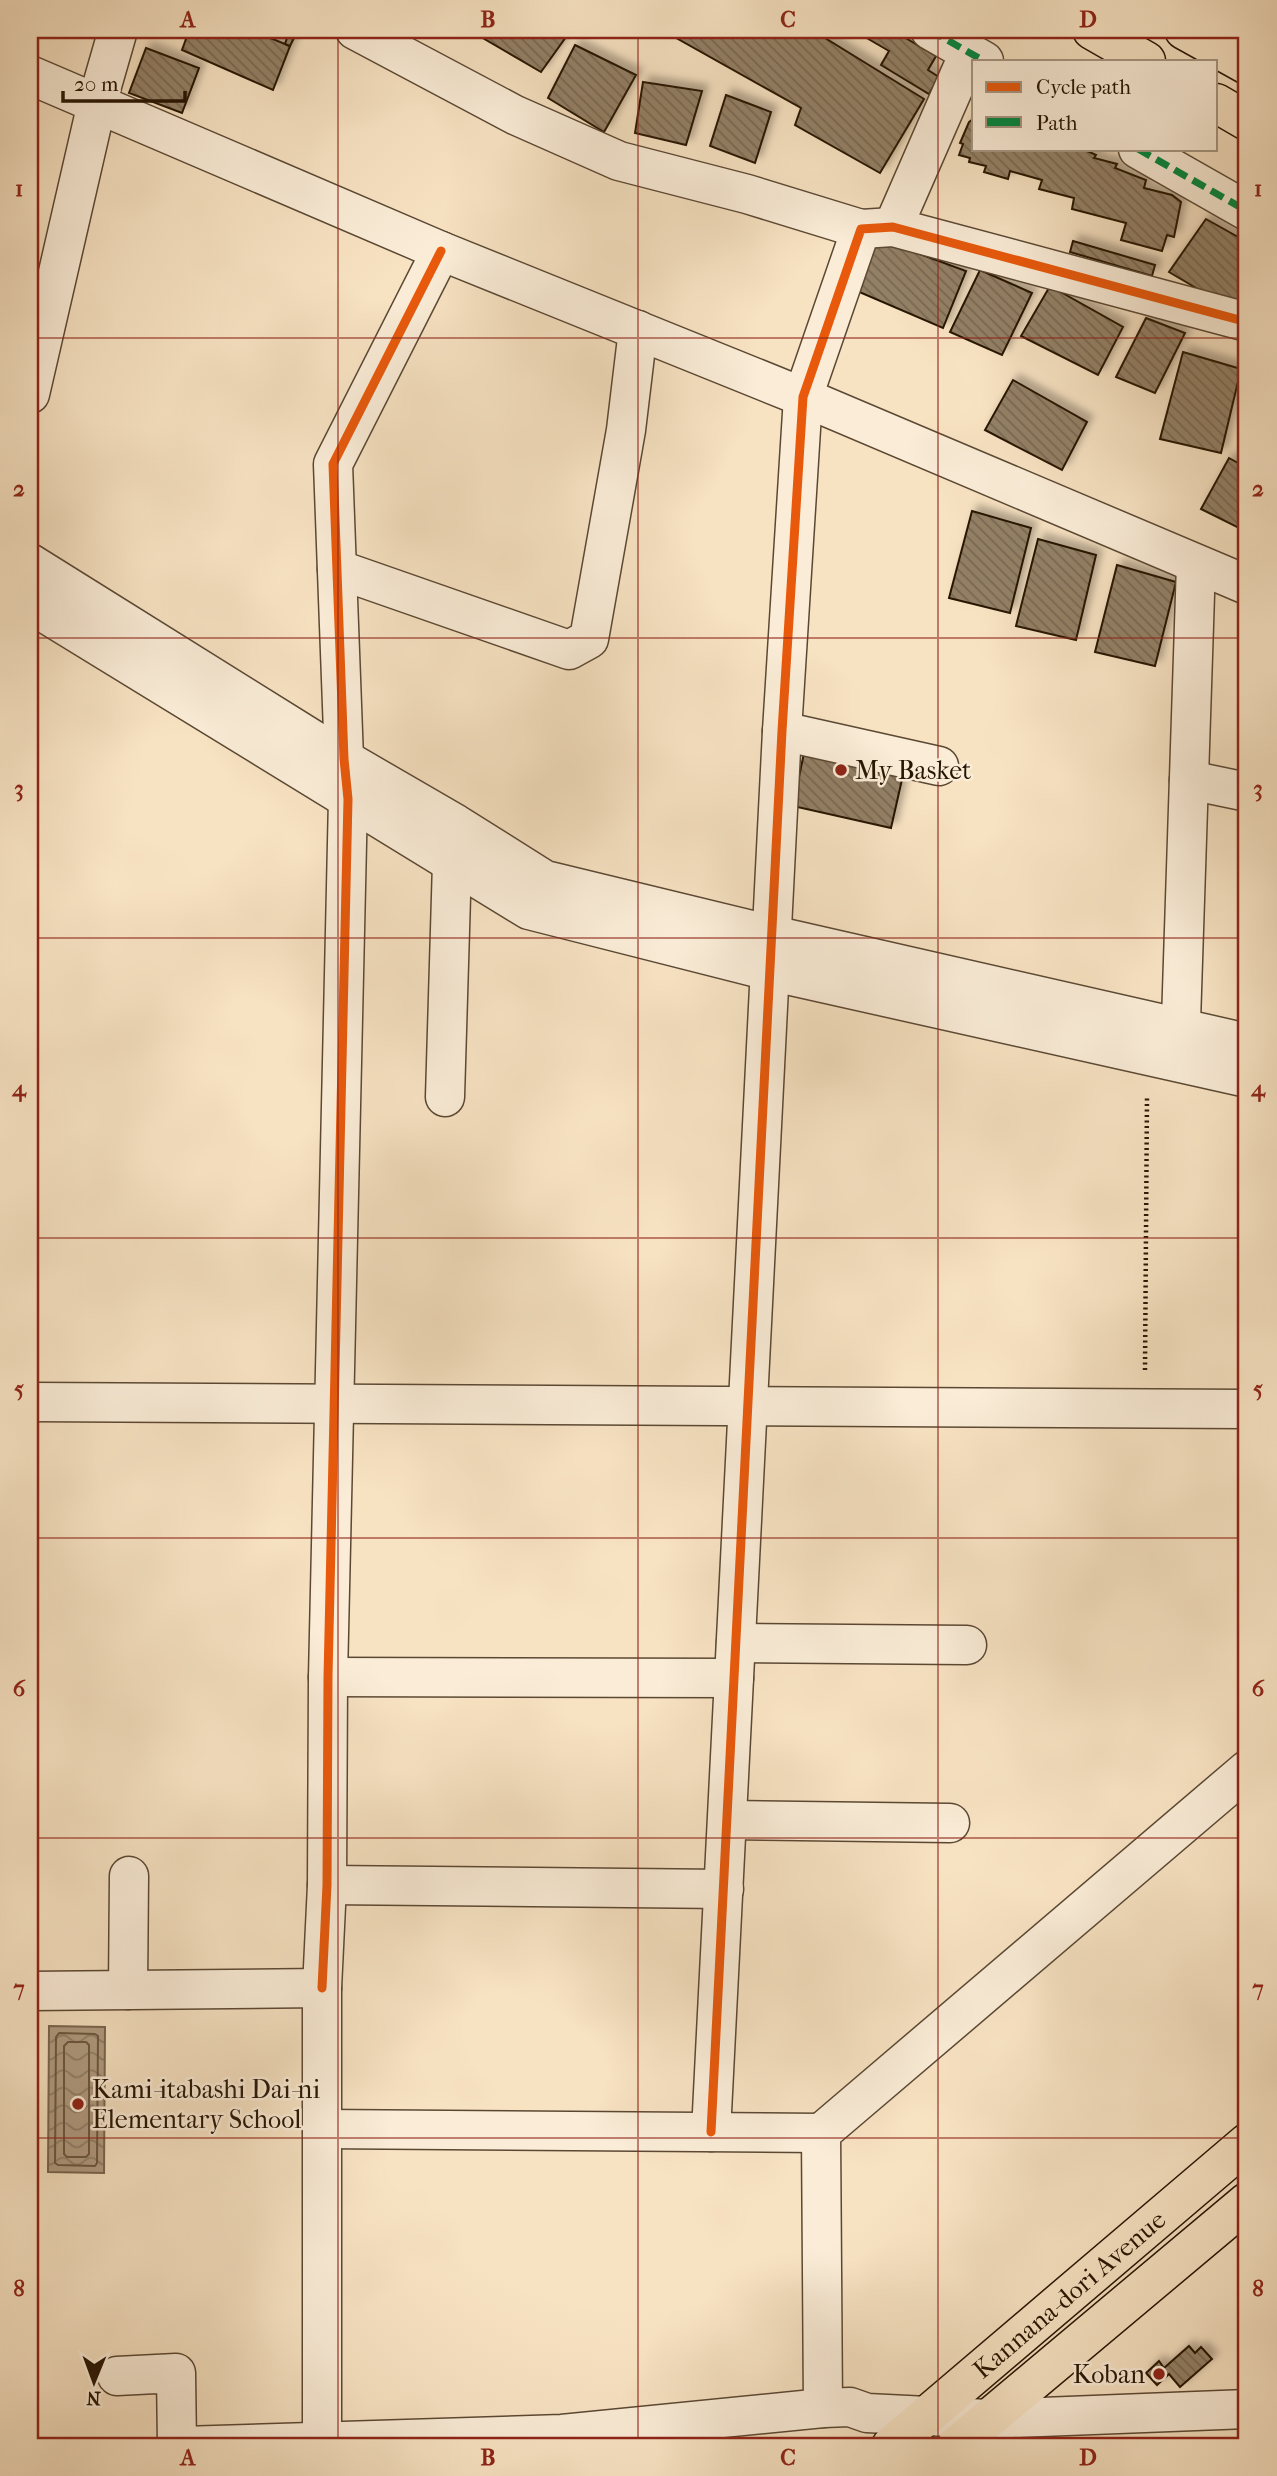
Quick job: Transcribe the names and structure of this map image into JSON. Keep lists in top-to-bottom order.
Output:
{
  "streets": {
    "main road": ["Kannana-dori Avenue"]
  },
  "places": ["My Basket", "Kami-itabashi Dai-ni Elementary School", "Koban"],
  "legend": ["Cycle path", "Path"],
  "scale_bar": "20 m",
  "north": "bottom",
  "grid": {
    "columns": [
      "A",
      "B",
      "C",
      "D"
    ],
    "rows": [
      "1",
      "2",
      "3",
      "4",
      "5",
      "6",
      "7",
      "8"
    ]
  }
}
